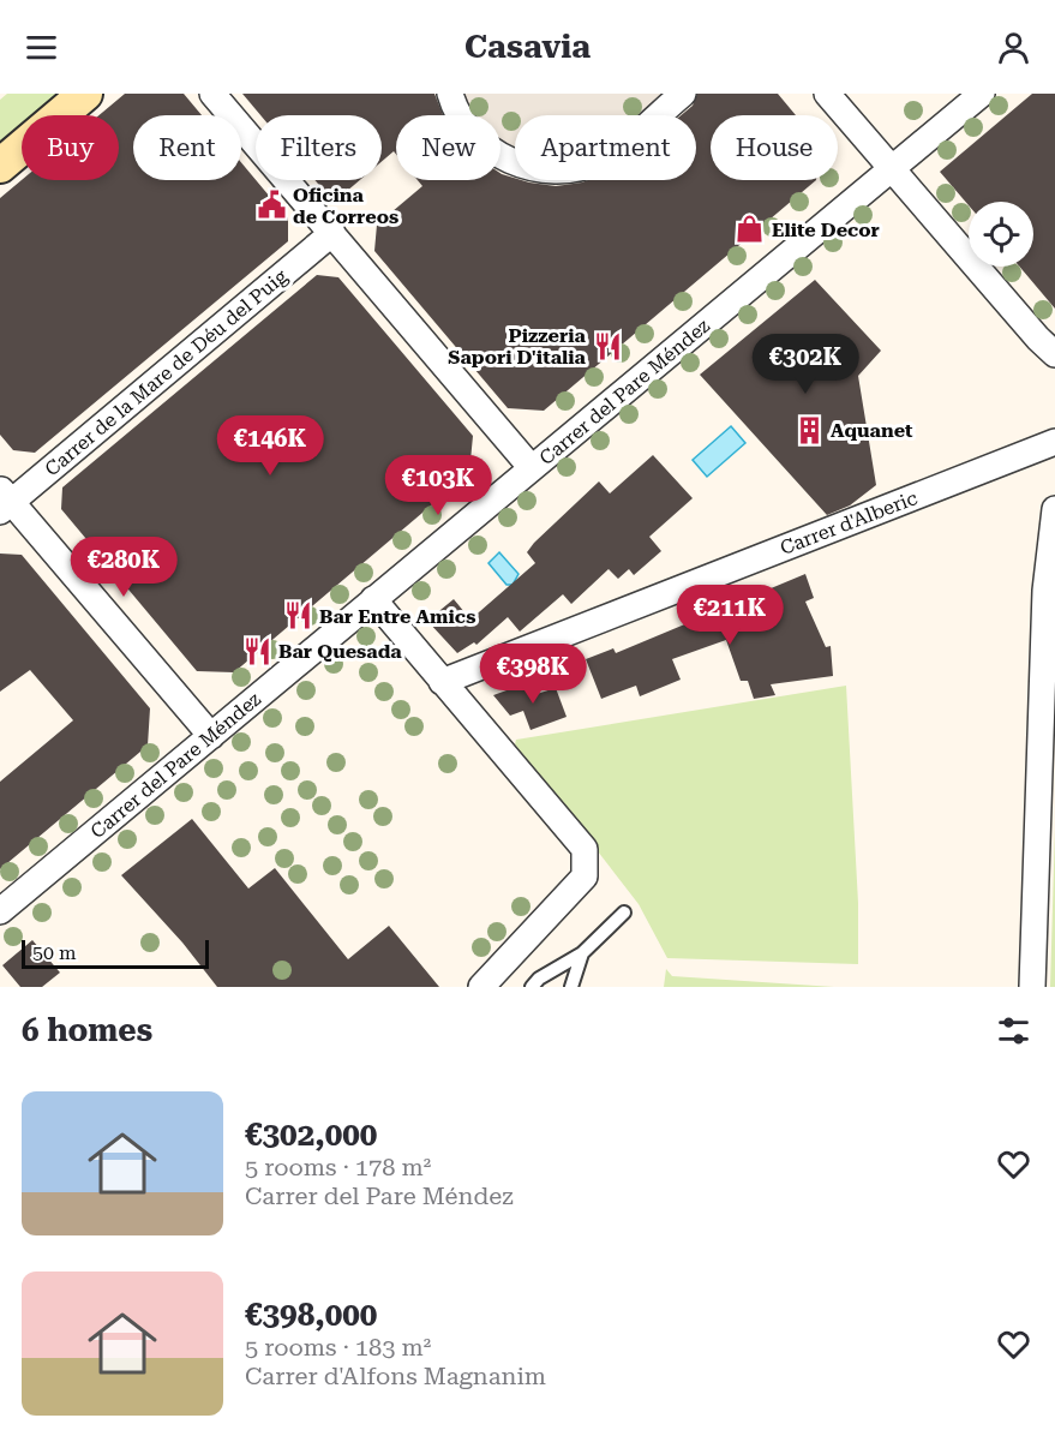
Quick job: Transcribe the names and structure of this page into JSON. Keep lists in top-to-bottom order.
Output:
{
  "streets": {
    "street": ["Carrer de la Mare de Déu del Puig", "Carrer del Pare Méndez", "Carrer d'Alberic"]
  },
  "places": {
    "public building": ["Oficina de Correos"],
    "shop": ["Elite Decor"],
    "restaurant": ["Pizzeria Sapori D'italia", "Bar Entre Amics", "Bar Quesada"],
    "building": ["Aquanet"]
  },
  "scale_bar": "50 m",
  "page": {
    "header": "Casavia",
    "chip": [
      "Buy",
      "Rent",
      "Filters",
      "New",
      "Apartment",
      "House"
    ],
    "price": [
      "€302K",
      "€146K",
      "€103K",
      "€280K",
      "€211K",
      "€398K"
    ],
    "scale": "50 m",
    "heading": "6 homes",
    "list": [
      {
        "name": "€302,000",
        "note": "5 rooms · 178 m² · Carrer del Pare Méndez"
      },
      {
        "name": "€398,000",
        "note": "5 rooms · 183 m² · Carrer d'Alfons Magnanim"
      }
    ]
  }
}
